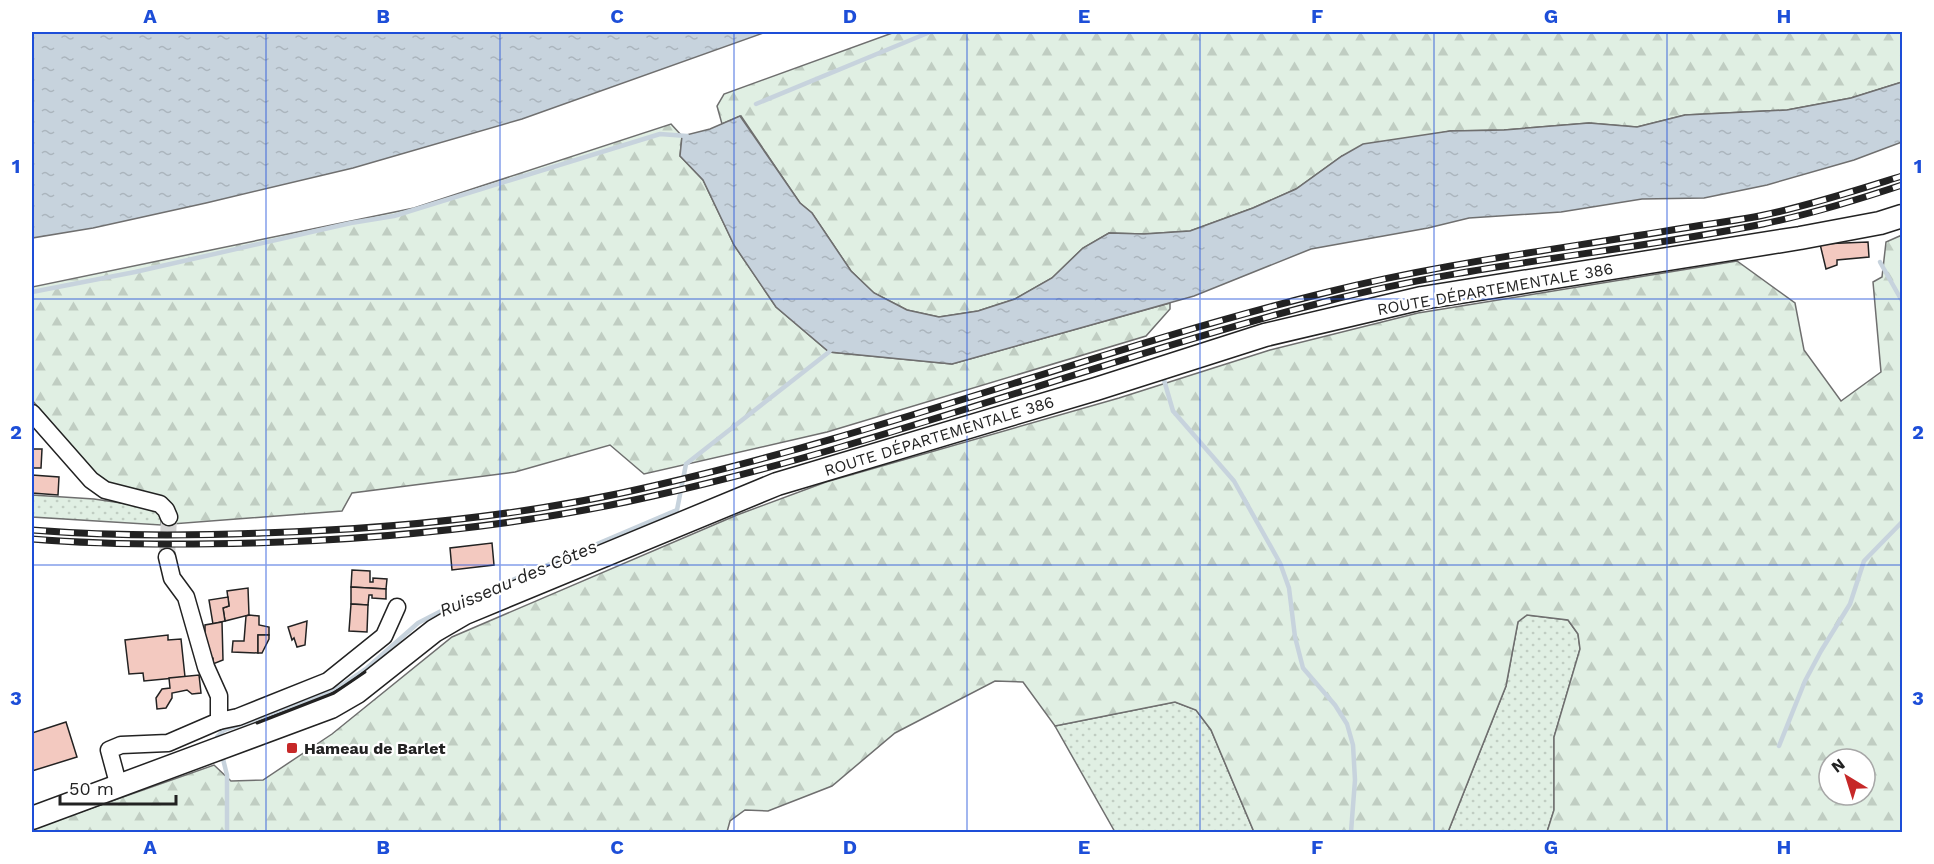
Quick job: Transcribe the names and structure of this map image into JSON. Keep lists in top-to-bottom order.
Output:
{
  "streets": {
    "main road": ["ROUTE DÉPARTEMENTALE 386"]
  },
  "water": ["Ruisseau des Côtes"],
  "places": {
    "transit": ["Hameau de Barlet"]
  },
  "scale_bar": "50 m",
  "north": "top left",
  "grid": {
    "columns": [
      "A",
      "B",
      "C",
      "D",
      "E",
      "F",
      "G",
      "H"
    ],
    "rows": ["1", "2", "3"]
  }
}
